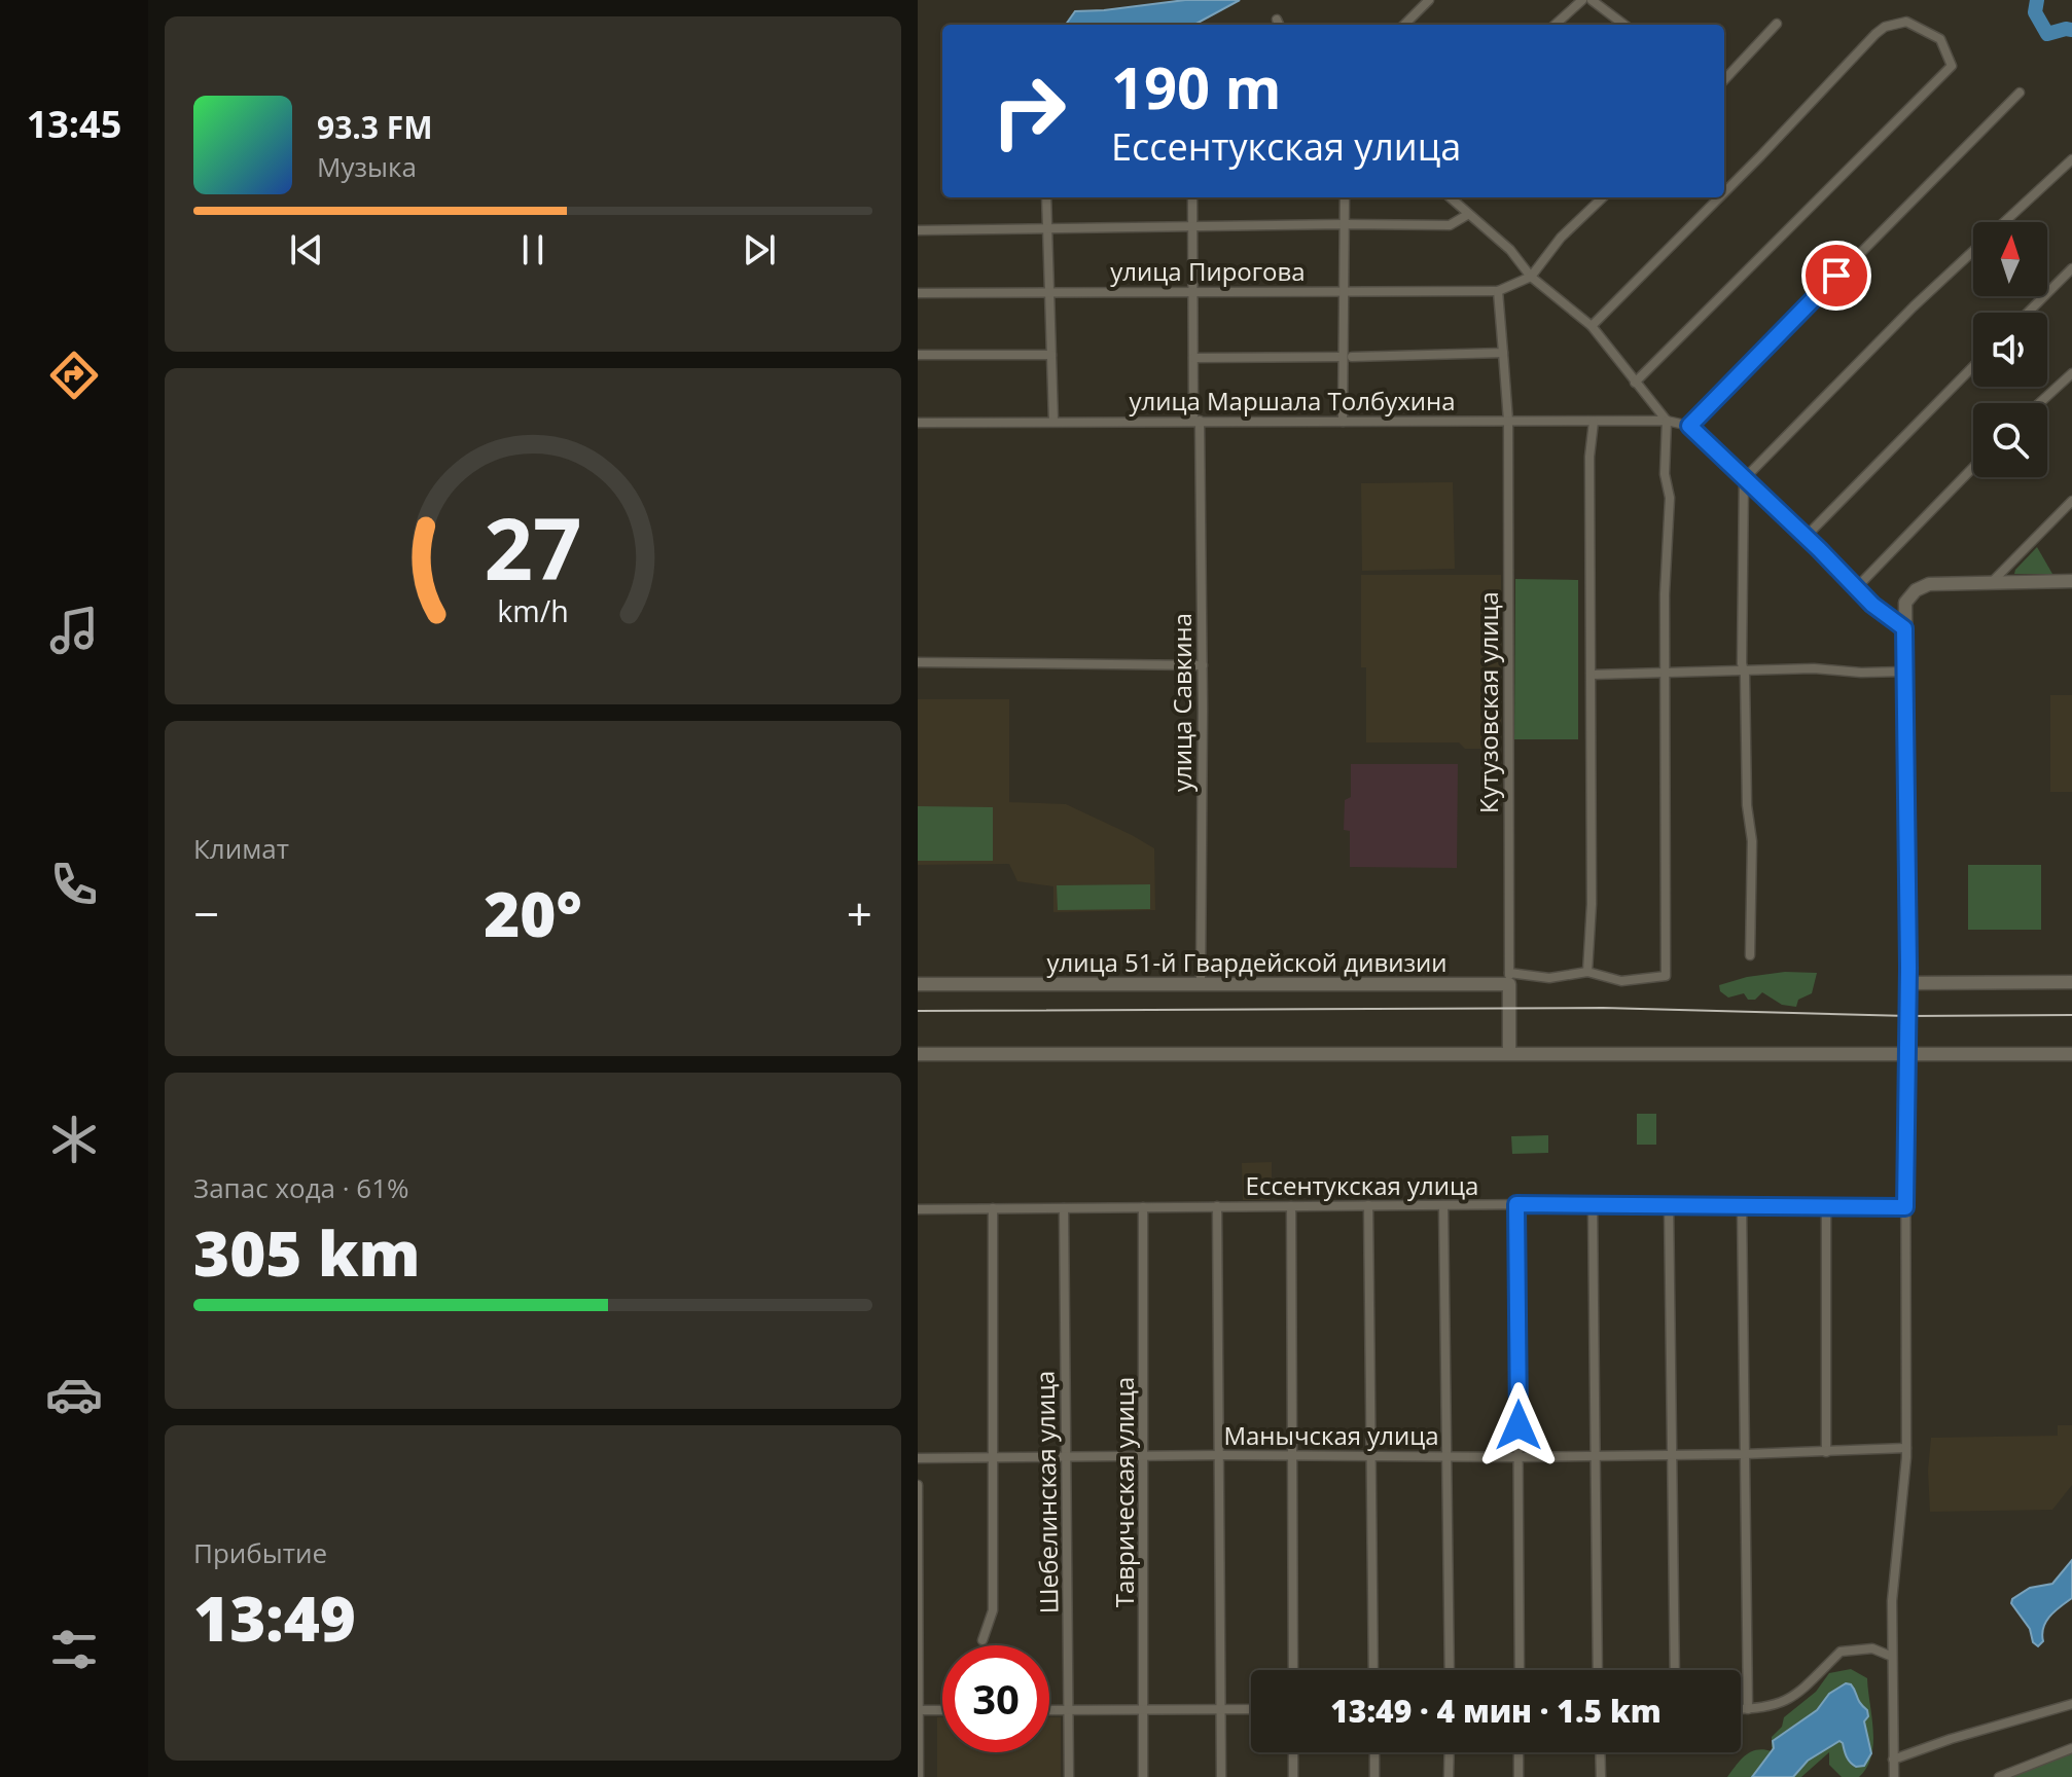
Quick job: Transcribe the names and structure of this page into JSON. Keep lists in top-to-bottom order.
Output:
{
  "streets": {
    "main road": ["улица 51-й Гвардейской дивизии"],
    "street": [
      "улица Пирогова",
      "улица Маршала Толбухина",
      "улица Савкина",
      "Кутузовская улица",
      "Ессентукская улица",
      "Манычская улица",
      "Шебелинская улица",
      "Таврическая улица"
    ]
  },
  "crossings": [
    ["улица Пирогова", "улица Савкина"],
    ["улица Пирогова", "Кутузовская улица"],
    ["улица Маршала Толбухина", "улица Савкина"],
    ["улица Маршала Толбухина", "Кутузовская улица"],
    ["улица Савкина", "улица 51-й Гвардейской дивизии"],
    ["Кутузовская улица", "улица 51-й Гвардейской дивизии"],
    ["Ессентукская улица", "Шебелинская улица"],
    ["Ессентукская улица", "Таврическая улица"],
    ["Манычская улица", "Шебелинская улица"],
    ["Манычская улица", "Таврическая улица"]
  ],
  "north": "top",
  "page": {
    "tabs": "13:45",
    "turn": ["190 m", "Ессентукская улица"],
    "song": ["93.3 FM", "Музыка"],
    "tile": [
      "Климат",
      ["Запас хода · 61%", "305 km"],
      ["Прибытие", "13:49"]
    ],
    "heat": ["−", "20°", "+"],
    "limit": "30",
    "trip": "13:49 · 4 мин · 1.5 km",
    "gauge": ["27", "km/h"]
  }
}
